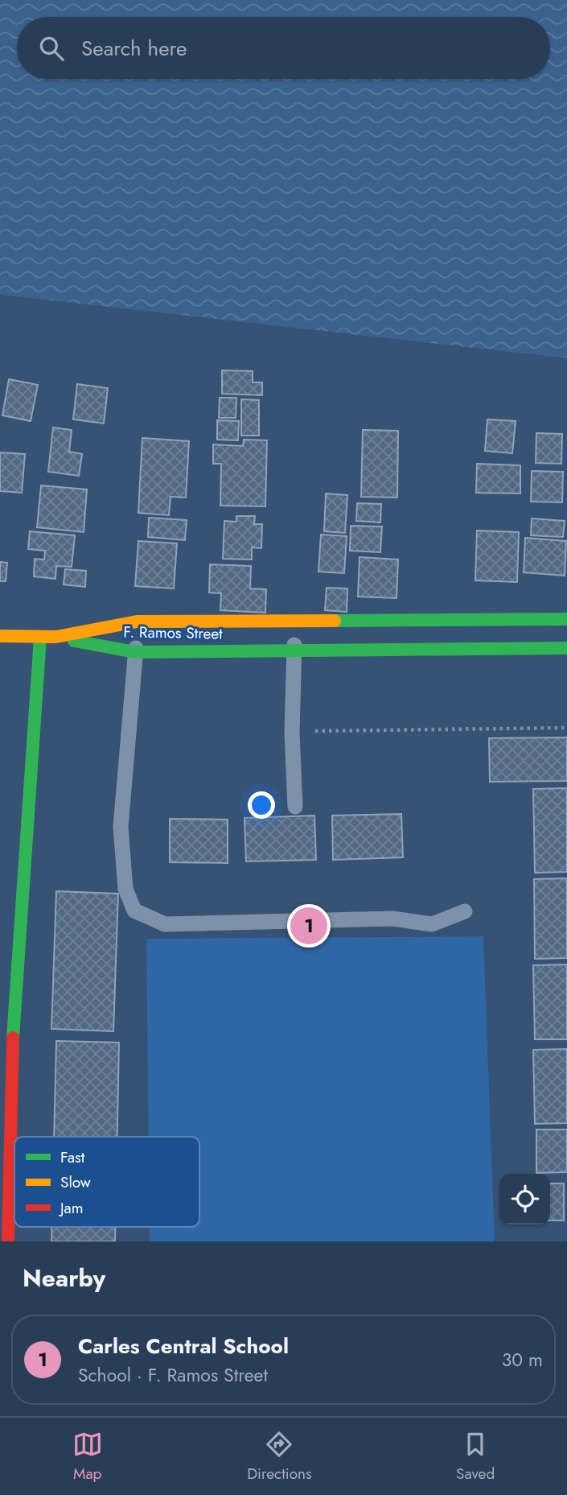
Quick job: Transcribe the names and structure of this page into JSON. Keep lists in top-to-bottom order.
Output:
{
  "streets": {
    "main road": ["F. Ramos Street"]
  },
  "legend": ["Fast", "Slow", "Jam"],
  "page": {
    "search": "Search here",
    "pins": "1",
    "heading": "Nearby",
    "list": [
      {
        "mark": "1",
        "name": "Carles Central School",
        "note": "School · F. Ramos Street",
        "value": "30 m"
      }
    ],
    "nav": ["Map", "Directions", "Saved"]
  }
}
